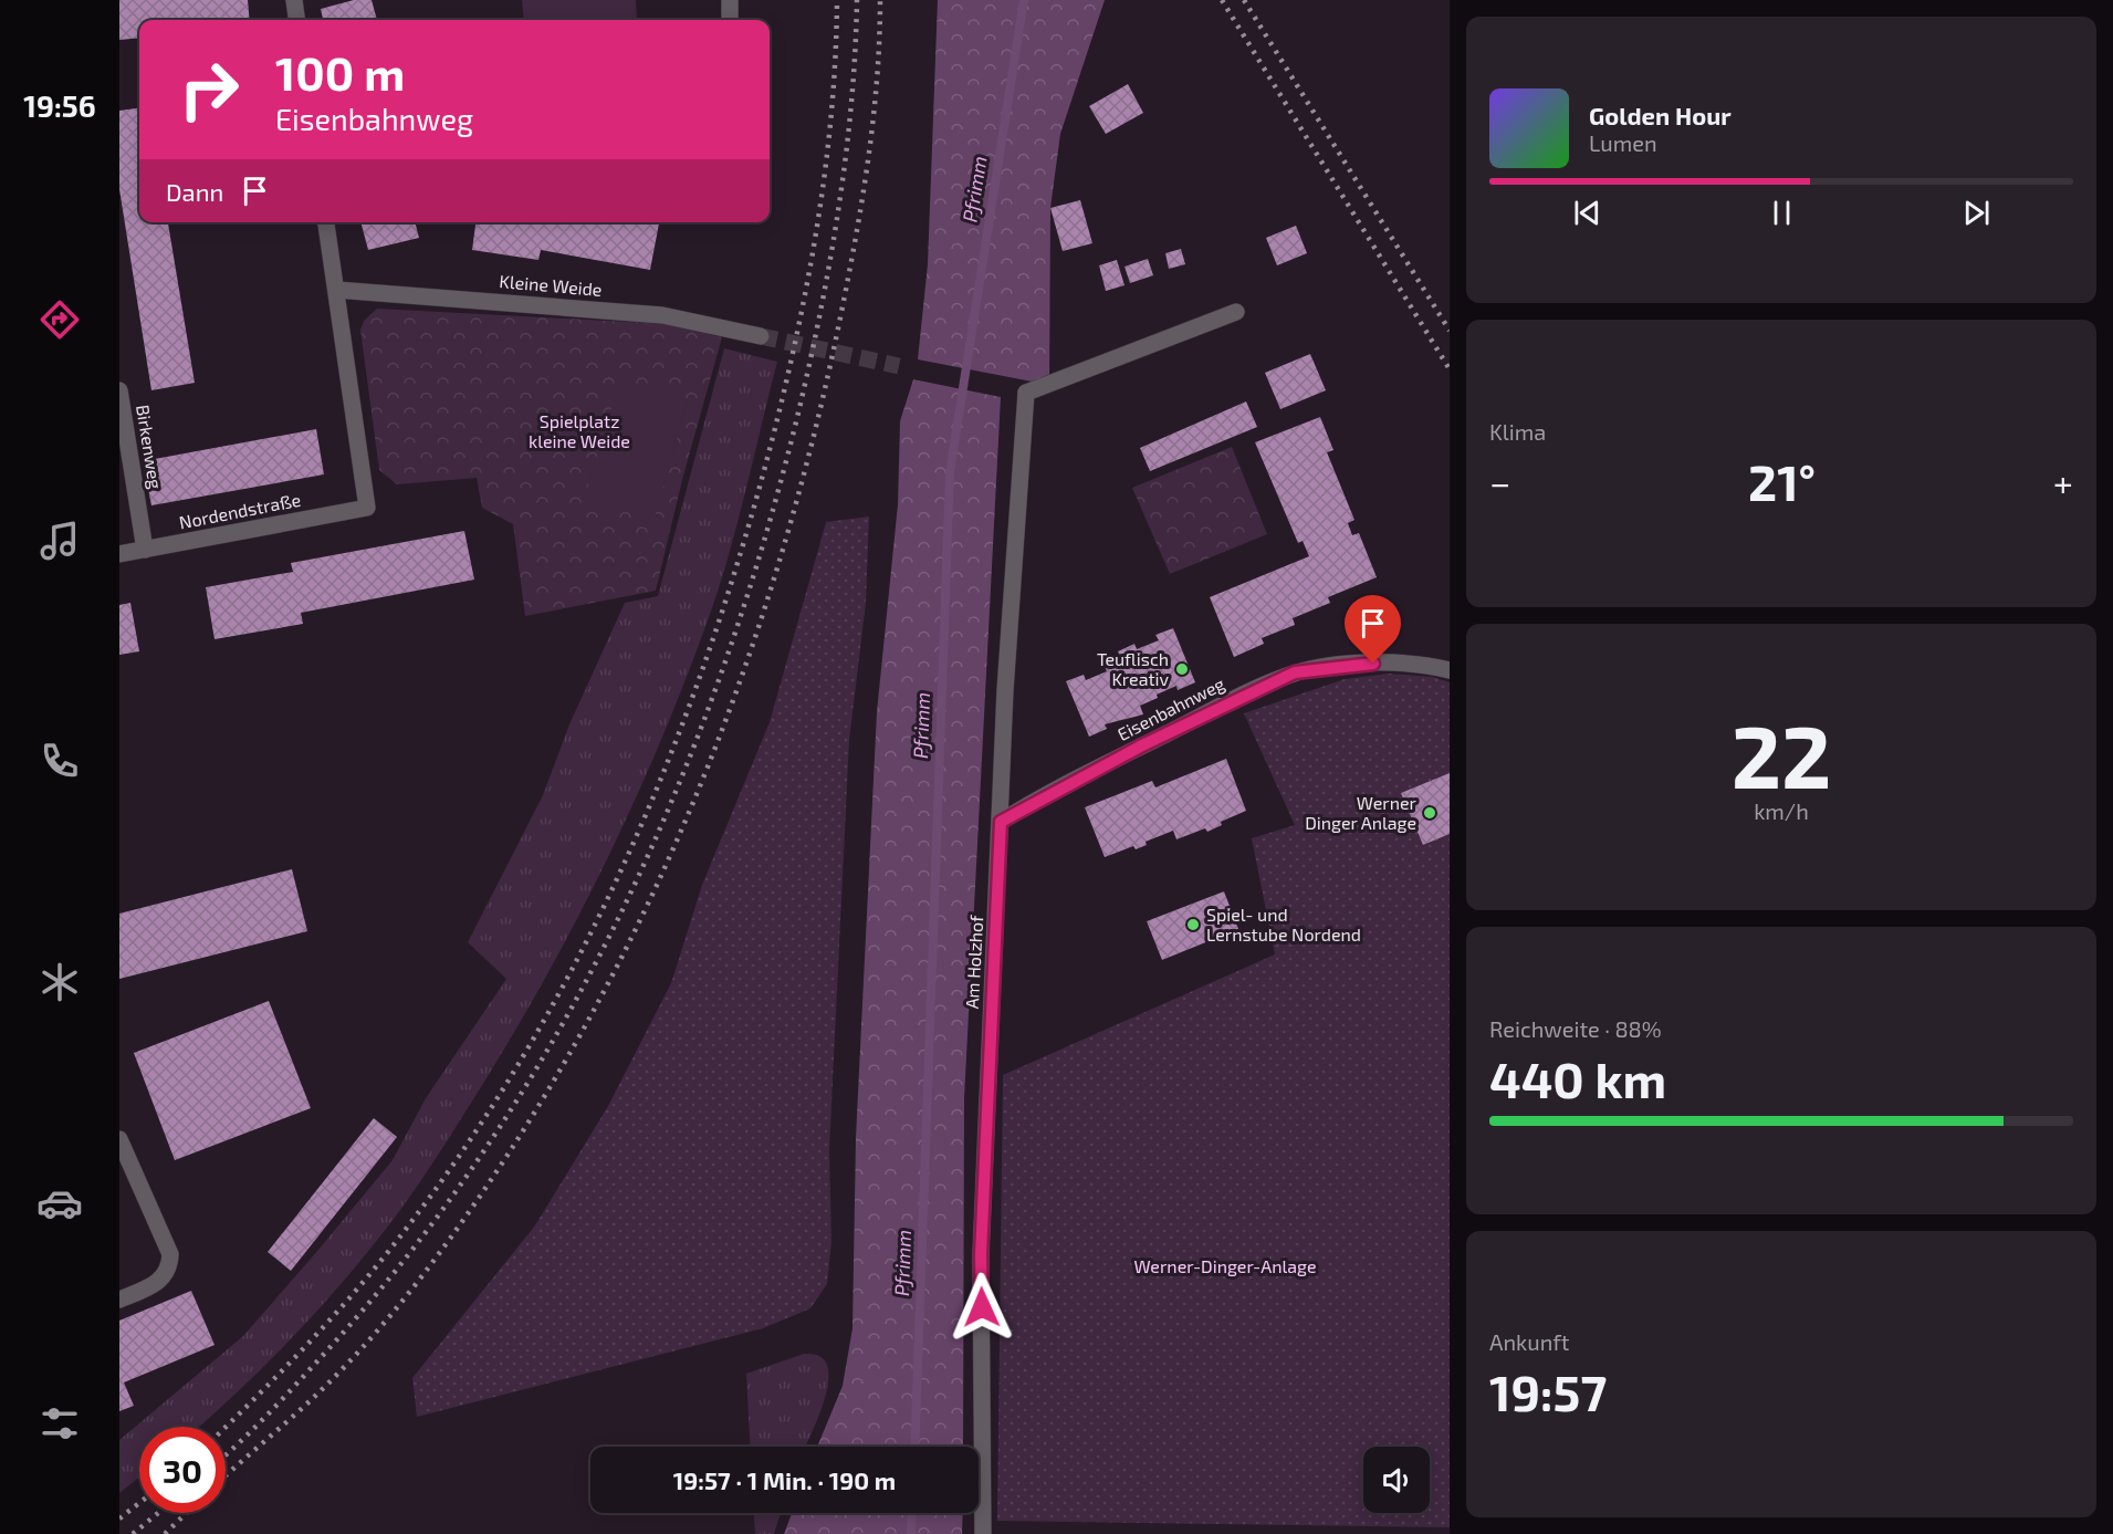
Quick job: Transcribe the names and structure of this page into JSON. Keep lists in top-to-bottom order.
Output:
{
  "streets": {
    "street": [
      "Kleine Weide",
      "Birkenweg",
      "Nordendstraße",
      "Eisenbahnweg",
      "Am Holzhof"
    ]
  },
  "crossings": [
    ["Kleine Weide", "Nordendstraße"],
    ["Birkenweg", "Nordendstraße"],
    ["Eisenbahnweg", "Am Holzhof"]
  ],
  "water": ["Pfrimm"],
  "parks": ["Spielplatz kleine Weide", "Werner-Dinger-Anlage"],
  "places": ["Teuflisch Kreativ", "Werner Dinger Anlage", "Spiel- und Lernstube Nordend"],
  "page": {
    "tabs": "19:56",
    "turn": ["100 m", "Eisenbahnweg"],
    "song": ["Golden Hour", "Lumen"],
    "then": "Dann",
    "tile": [
      "Klima",
      ["22", "km/h"],
      ["Reichweite · 88%", "440 km"],
      ["Ankunft", "19:57"]
    ],
    "heat": ["−", "21°", "+"],
    "limit": "30",
    "trip": "19:57 · 1 Min. · 190 m"
  }
}
